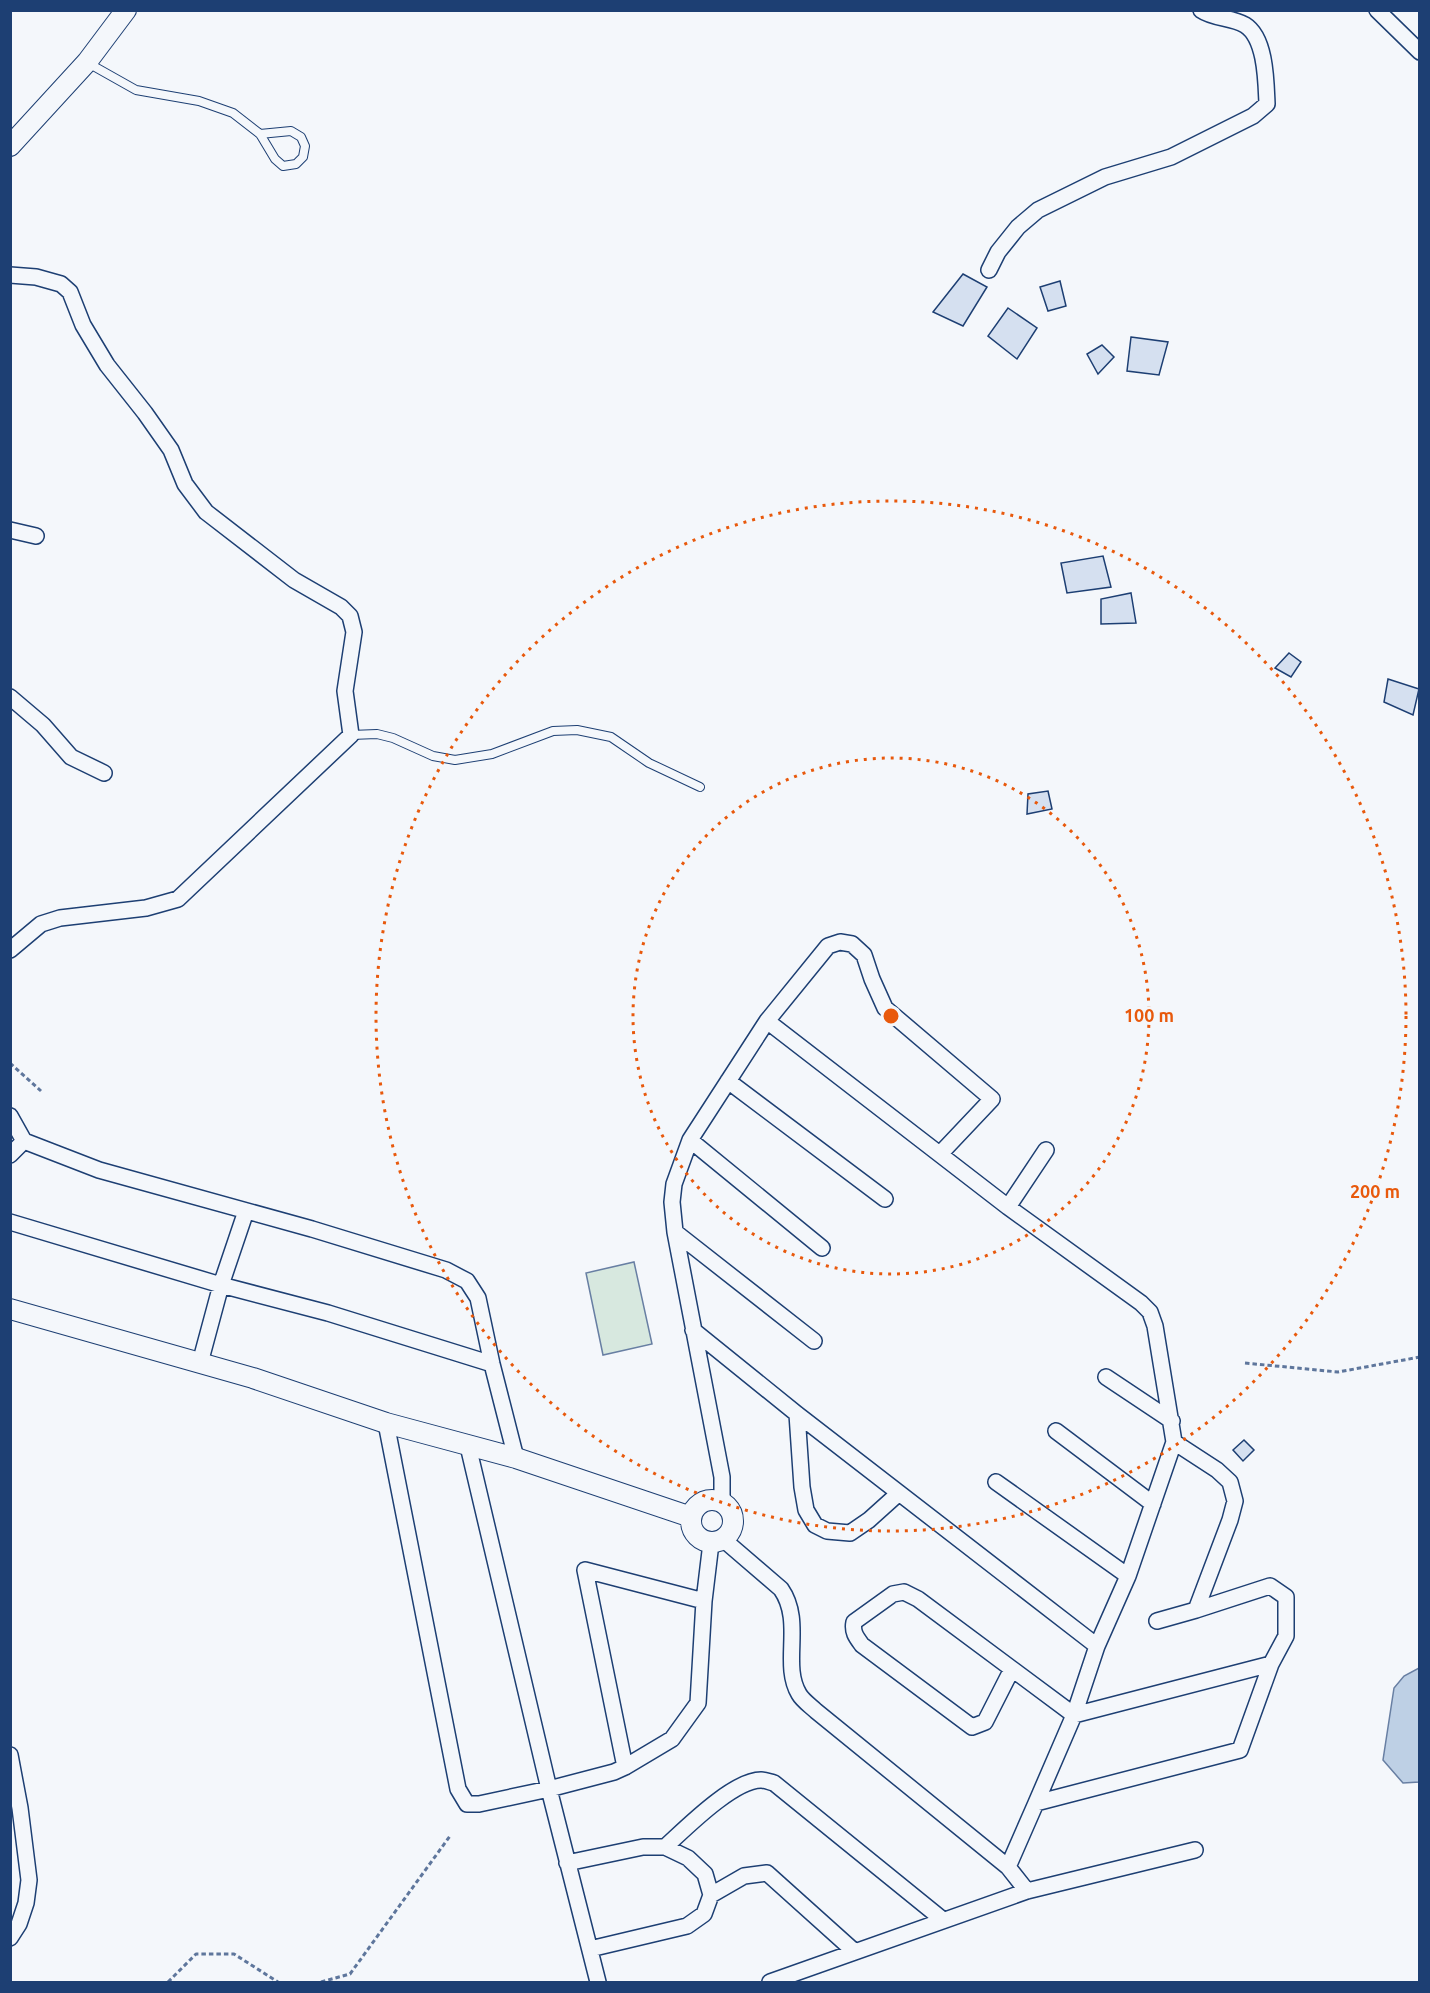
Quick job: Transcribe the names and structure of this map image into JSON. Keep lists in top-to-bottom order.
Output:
{
  "rings": ["100 m", "200 m"]
}
